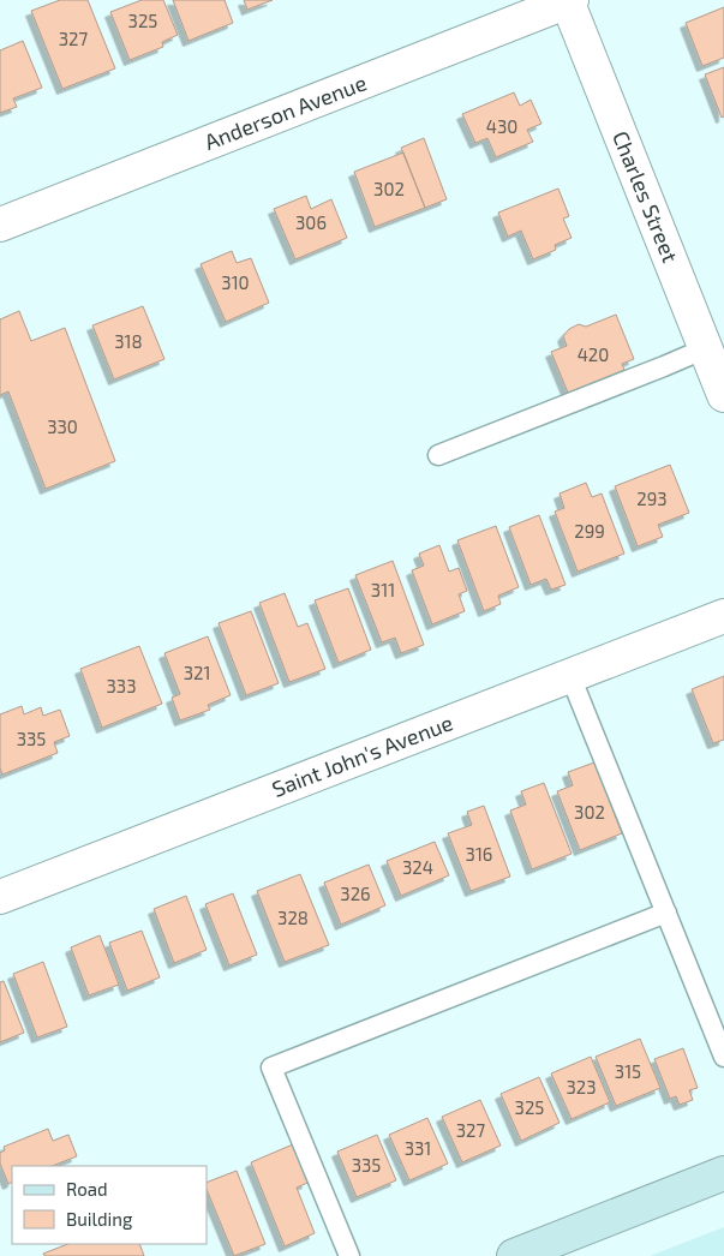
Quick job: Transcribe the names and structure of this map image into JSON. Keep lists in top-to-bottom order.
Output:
{
  "streets": {
    "street": ["Anderson Avenue", "Charles Street", "Saint John's Avenue"]
  },
  "crossings": [
    ["Anderson Avenue", "Charles Street"]
  ],
  "house_numbers": [
    "325",
    "327",
    "430",
    "302",
    "306",
    "310",
    "318",
    "420",
    "330",
    "293",
    "299",
    "311",
    "321",
    "333",
    "335",
    "302",
    "316",
    "324",
    "326",
    "328",
    "315",
    "323",
    "325",
    "327",
    "331",
    "335"
  ],
  "legend": ["Road", "Building"]
}
